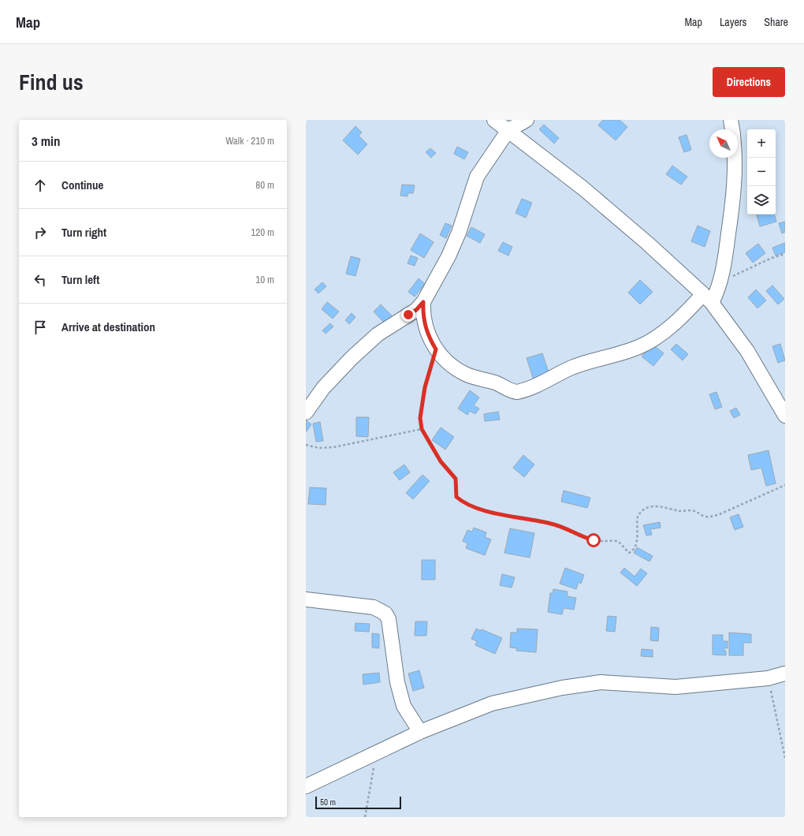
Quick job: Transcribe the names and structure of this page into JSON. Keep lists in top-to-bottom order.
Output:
{
  "scale_bar": "50 m",
  "north": "top left",
  "page": {
    "header": "Map",
    "nav": ["Map", "Layers", "Share"],
    "title": "Find us",
    "buttons": "Directions",
    "heading": ["3 min", "Walk · 210 m"],
    "map_buttons": ["+", "−"],
    "list": [
      ["Continue", "80 m"],
      ["Turn right", "120 m"],
      ["Turn left", "10 m"],
      "Arrive at destination"
    ],
    "scale": "50 m"
  }
}
